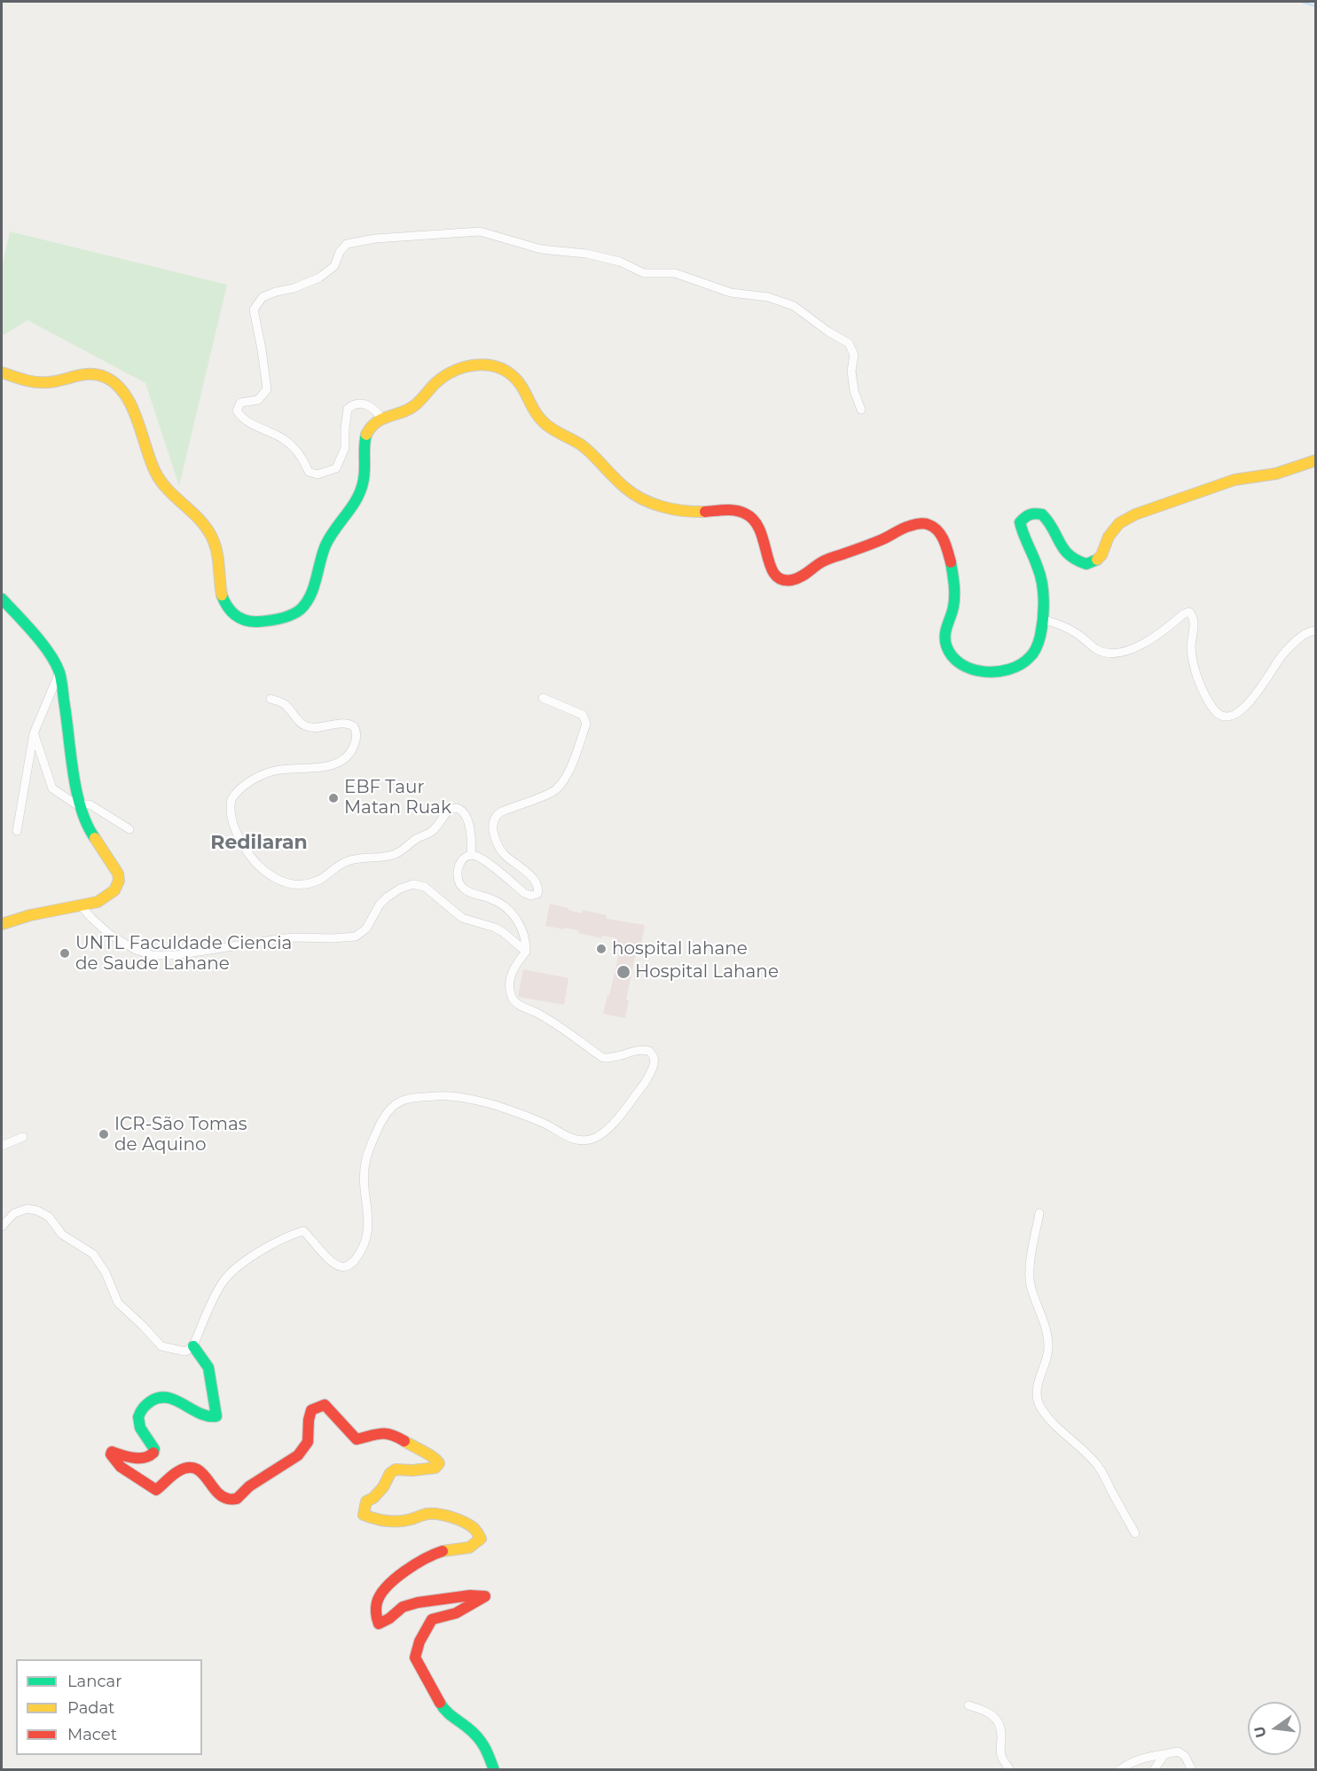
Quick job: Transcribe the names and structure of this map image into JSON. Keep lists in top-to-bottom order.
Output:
{
  "districts": ["Redilaran"],
  "places": [
    "EBF Taur Matan Ruak",
    "hospital lahane",
    "UNTL Faculdade Ciencia de Saude Lahane",
    "Hospital Lahane",
    "ICR-São Tomas de Aquino"
  ],
  "legend": ["Lancar", "Padat", "Macet"],
  "north": "left"
}
